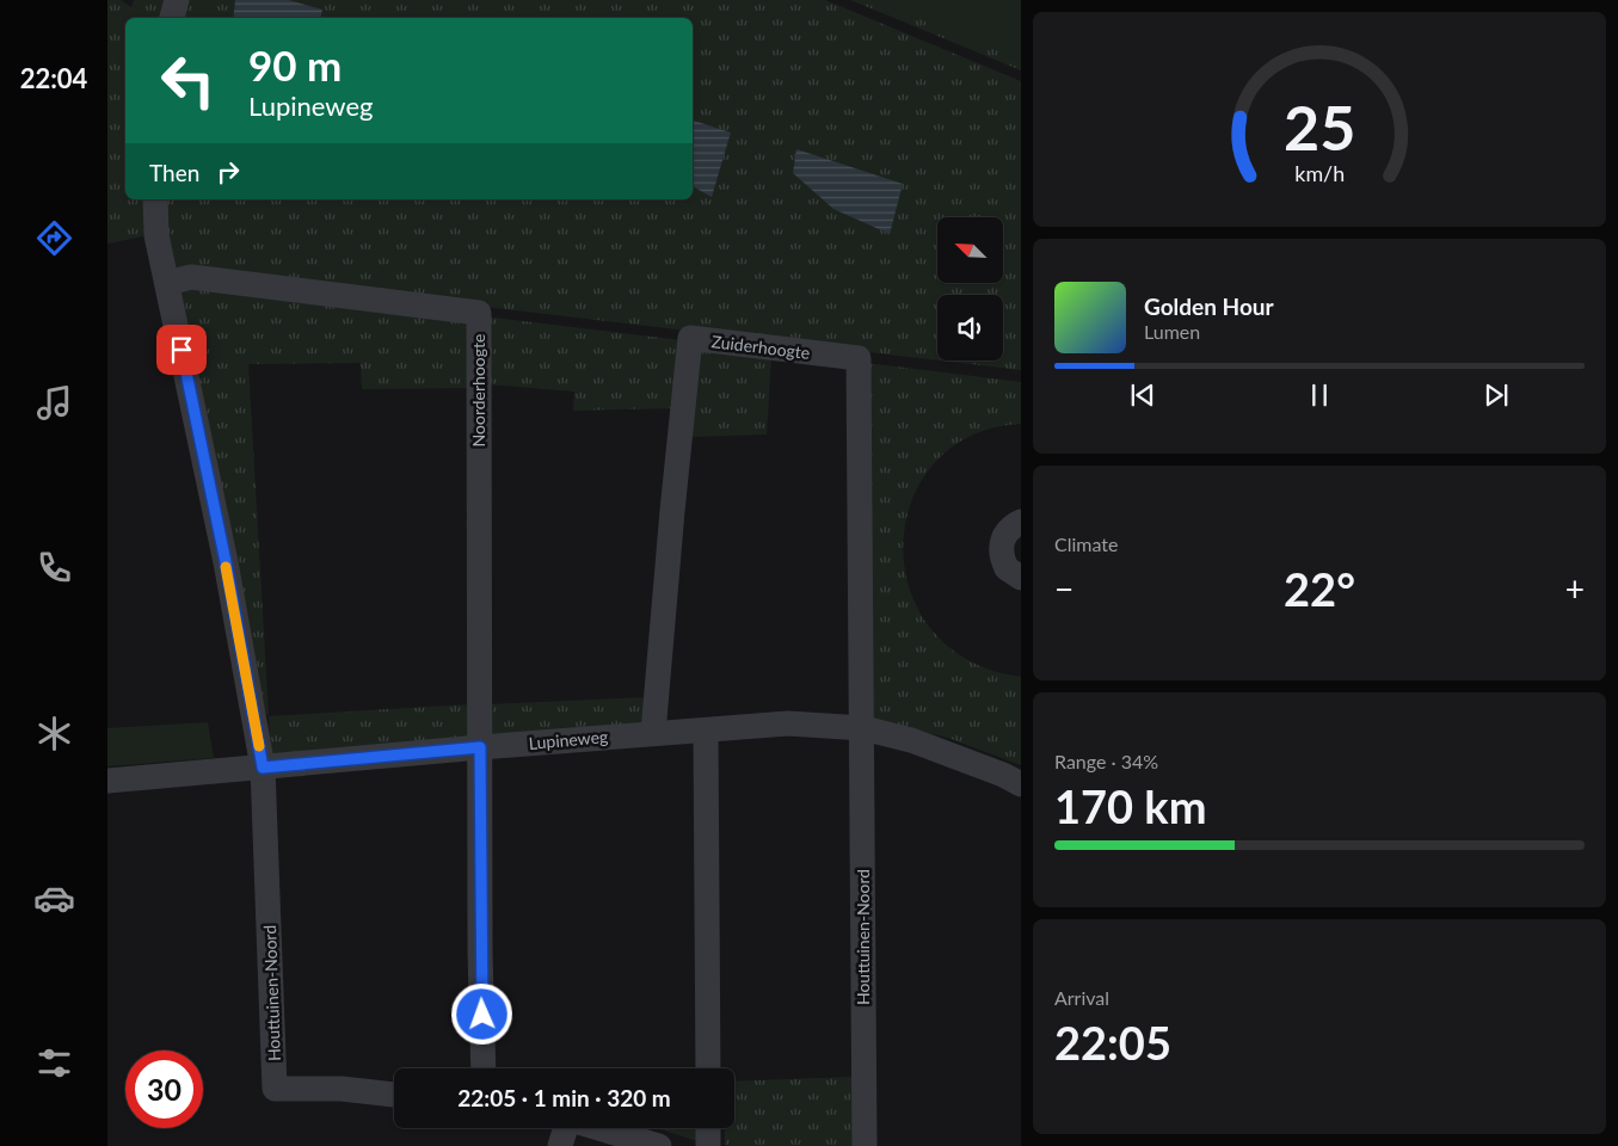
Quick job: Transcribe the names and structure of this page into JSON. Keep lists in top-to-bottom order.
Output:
{
  "streets": {
    "street": [
      "Zuiderhoogte",
      "Noorderhoogte",
      "Lupineweg",
      "Houttuinen-Noord"
    ]
  },
  "crossings": [
    ["Zuiderhoogte", "Lupineweg"],
    ["Zuiderhoogte", "Houttuinen-Noord"],
    ["Noorderhoogte", "Lupineweg"],
    ["Lupineweg", "Houttuinen-Noord"]
  ],
  "north": "top left",
  "page": {
    "tabs": "22:04",
    "turn": ["90 m", "Lupineweg"],
    "then": "Then",
    "song": ["Golden Hour", "Lumen"],
    "tile": [
      "Climate",
      ["Range · 34%", "170 km"],
      ["Arrival", "22:05"]
    ],
    "heat": ["−", "22°", "+"],
    "limit": "30",
    "trip": "22:05 · 1 min · 320 m",
    "gauge": ["25", "km/h"]
  }
}
